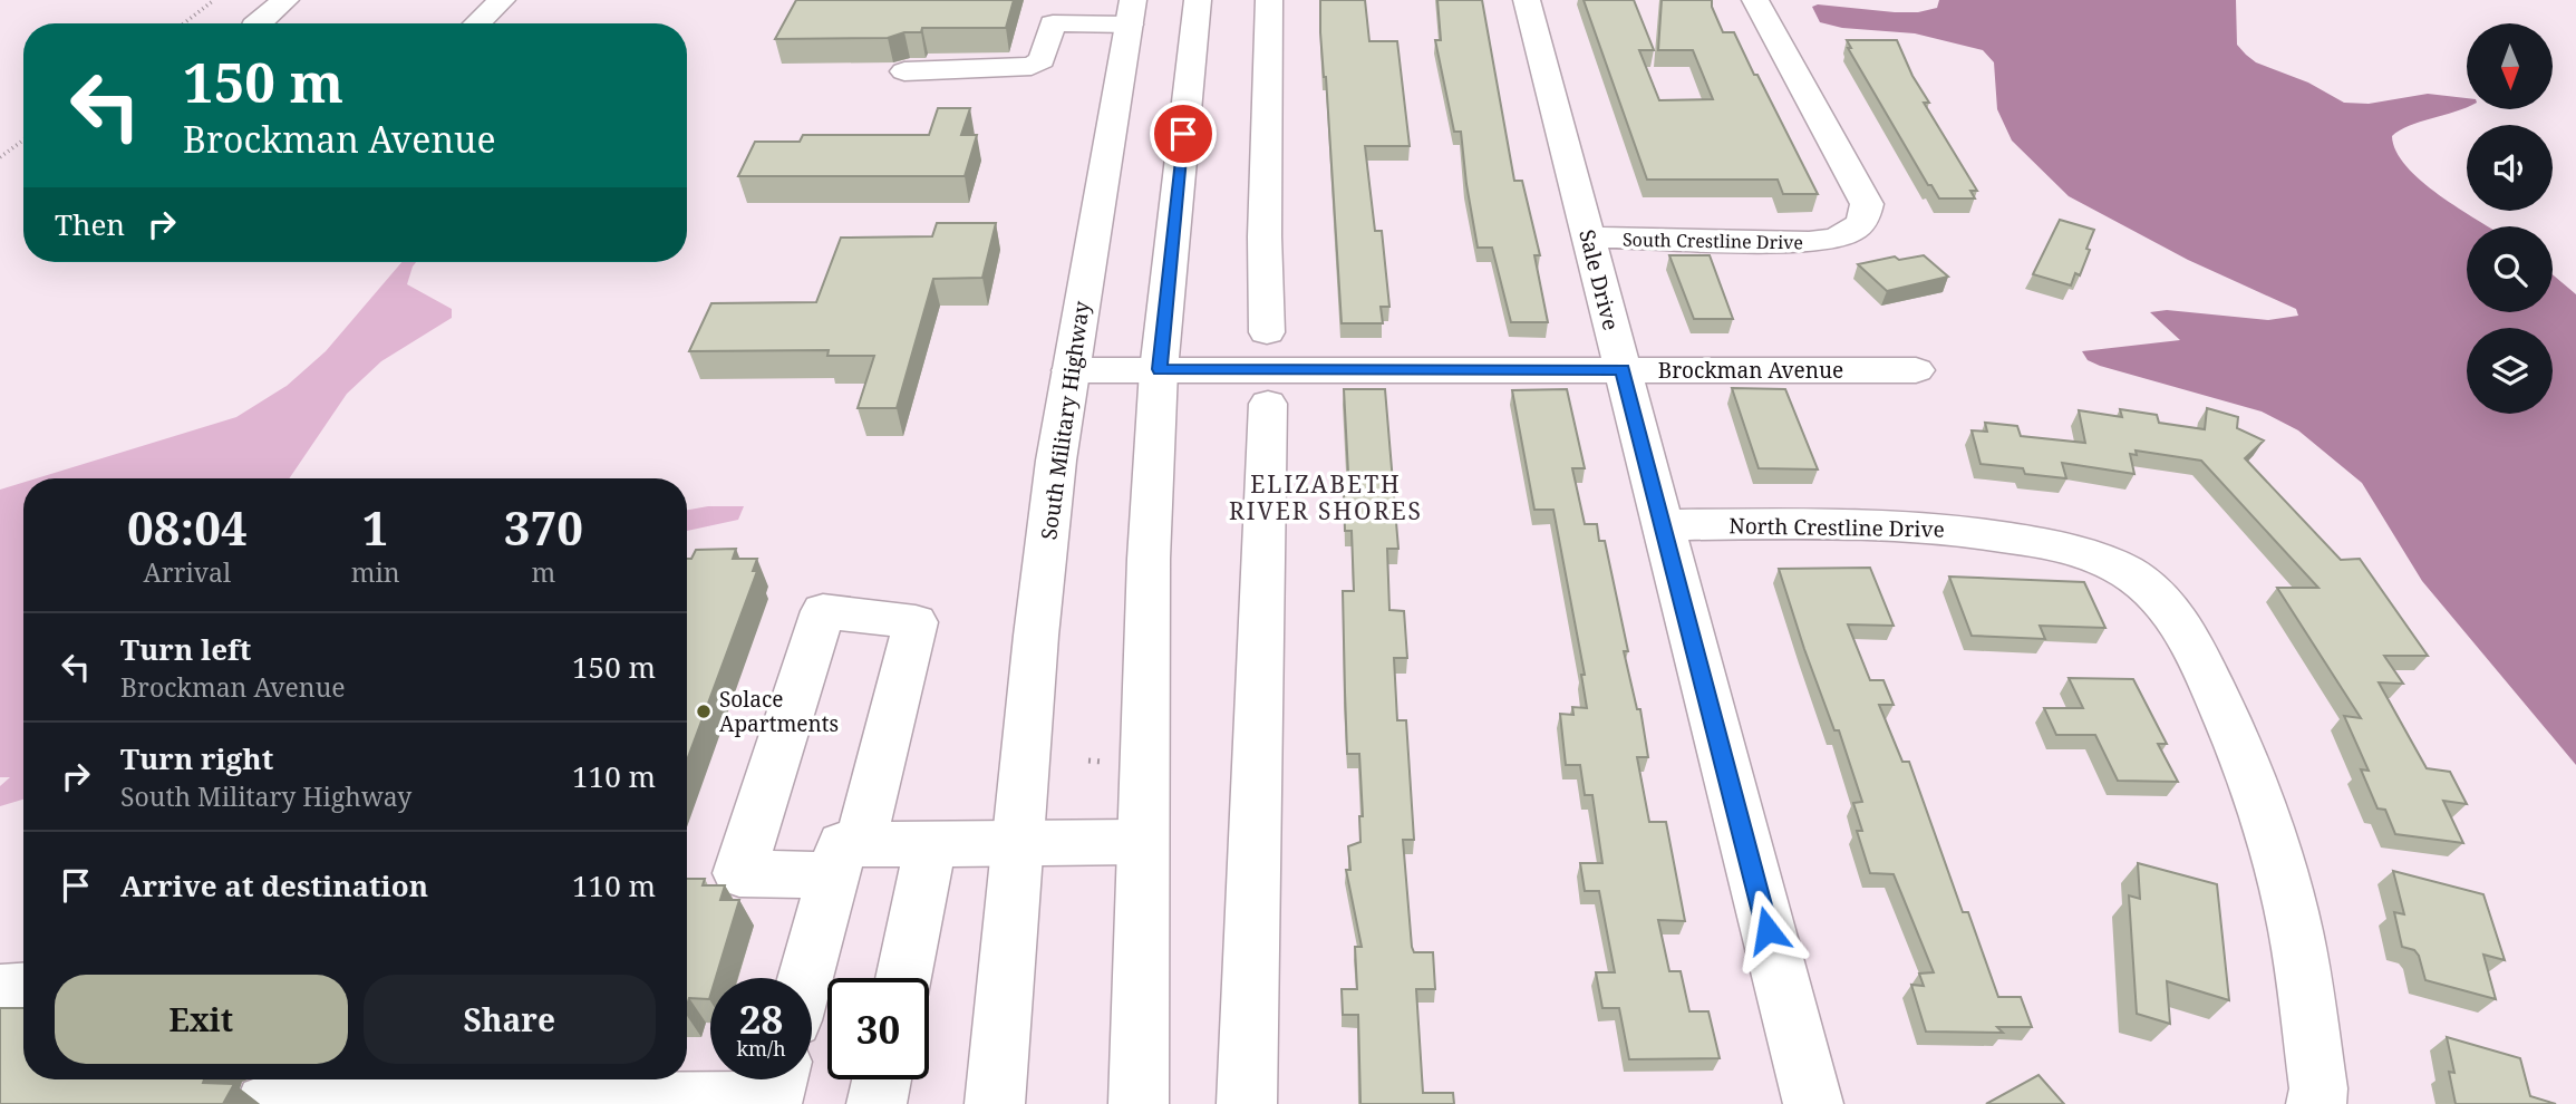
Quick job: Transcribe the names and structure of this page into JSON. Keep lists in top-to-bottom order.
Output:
{
  "streets": {
    "street": [
      "South Crestline Drive",
      "Sale Drive",
      "Brockman Avenue",
      "South Military Highway",
      "North Crestline Drive"
    ]
  },
  "crossings": [
    ["South Crestline Drive", "Sale Drive"],
    ["Sale Drive", "Brockman Avenue"],
    ["Sale Drive", "North Crestline Drive"],
    ["Brockman Avenue", "South Military Highway"]
  ],
  "districts": ["ELIZABETH RIVER SHORES"],
  "places": ["Solace Apartments"],
  "north": "bottom",
  "page": {
    "turn": ["150 m", "Brockman Avenue"],
    "then": "Then",
    "eta": [
      "08:04",
      "Arrival",
      "1",
      "min",
      "370",
      "m"
    ],
    "list": [
      {
        "name": "Turn left",
        "note": "Brockman Avenue",
        "value": "150 m"
      },
      {
        "name": "Turn right",
        "note": "South Military Highway",
        "value": "110 m"
      },
      {
        "name": "Arrive at destination",
        "value": "110 m"
      }
    ],
    "buttons": ["Exit", "Share"],
    "speed": "28 km/h",
    "limit": "30"
  }
}
